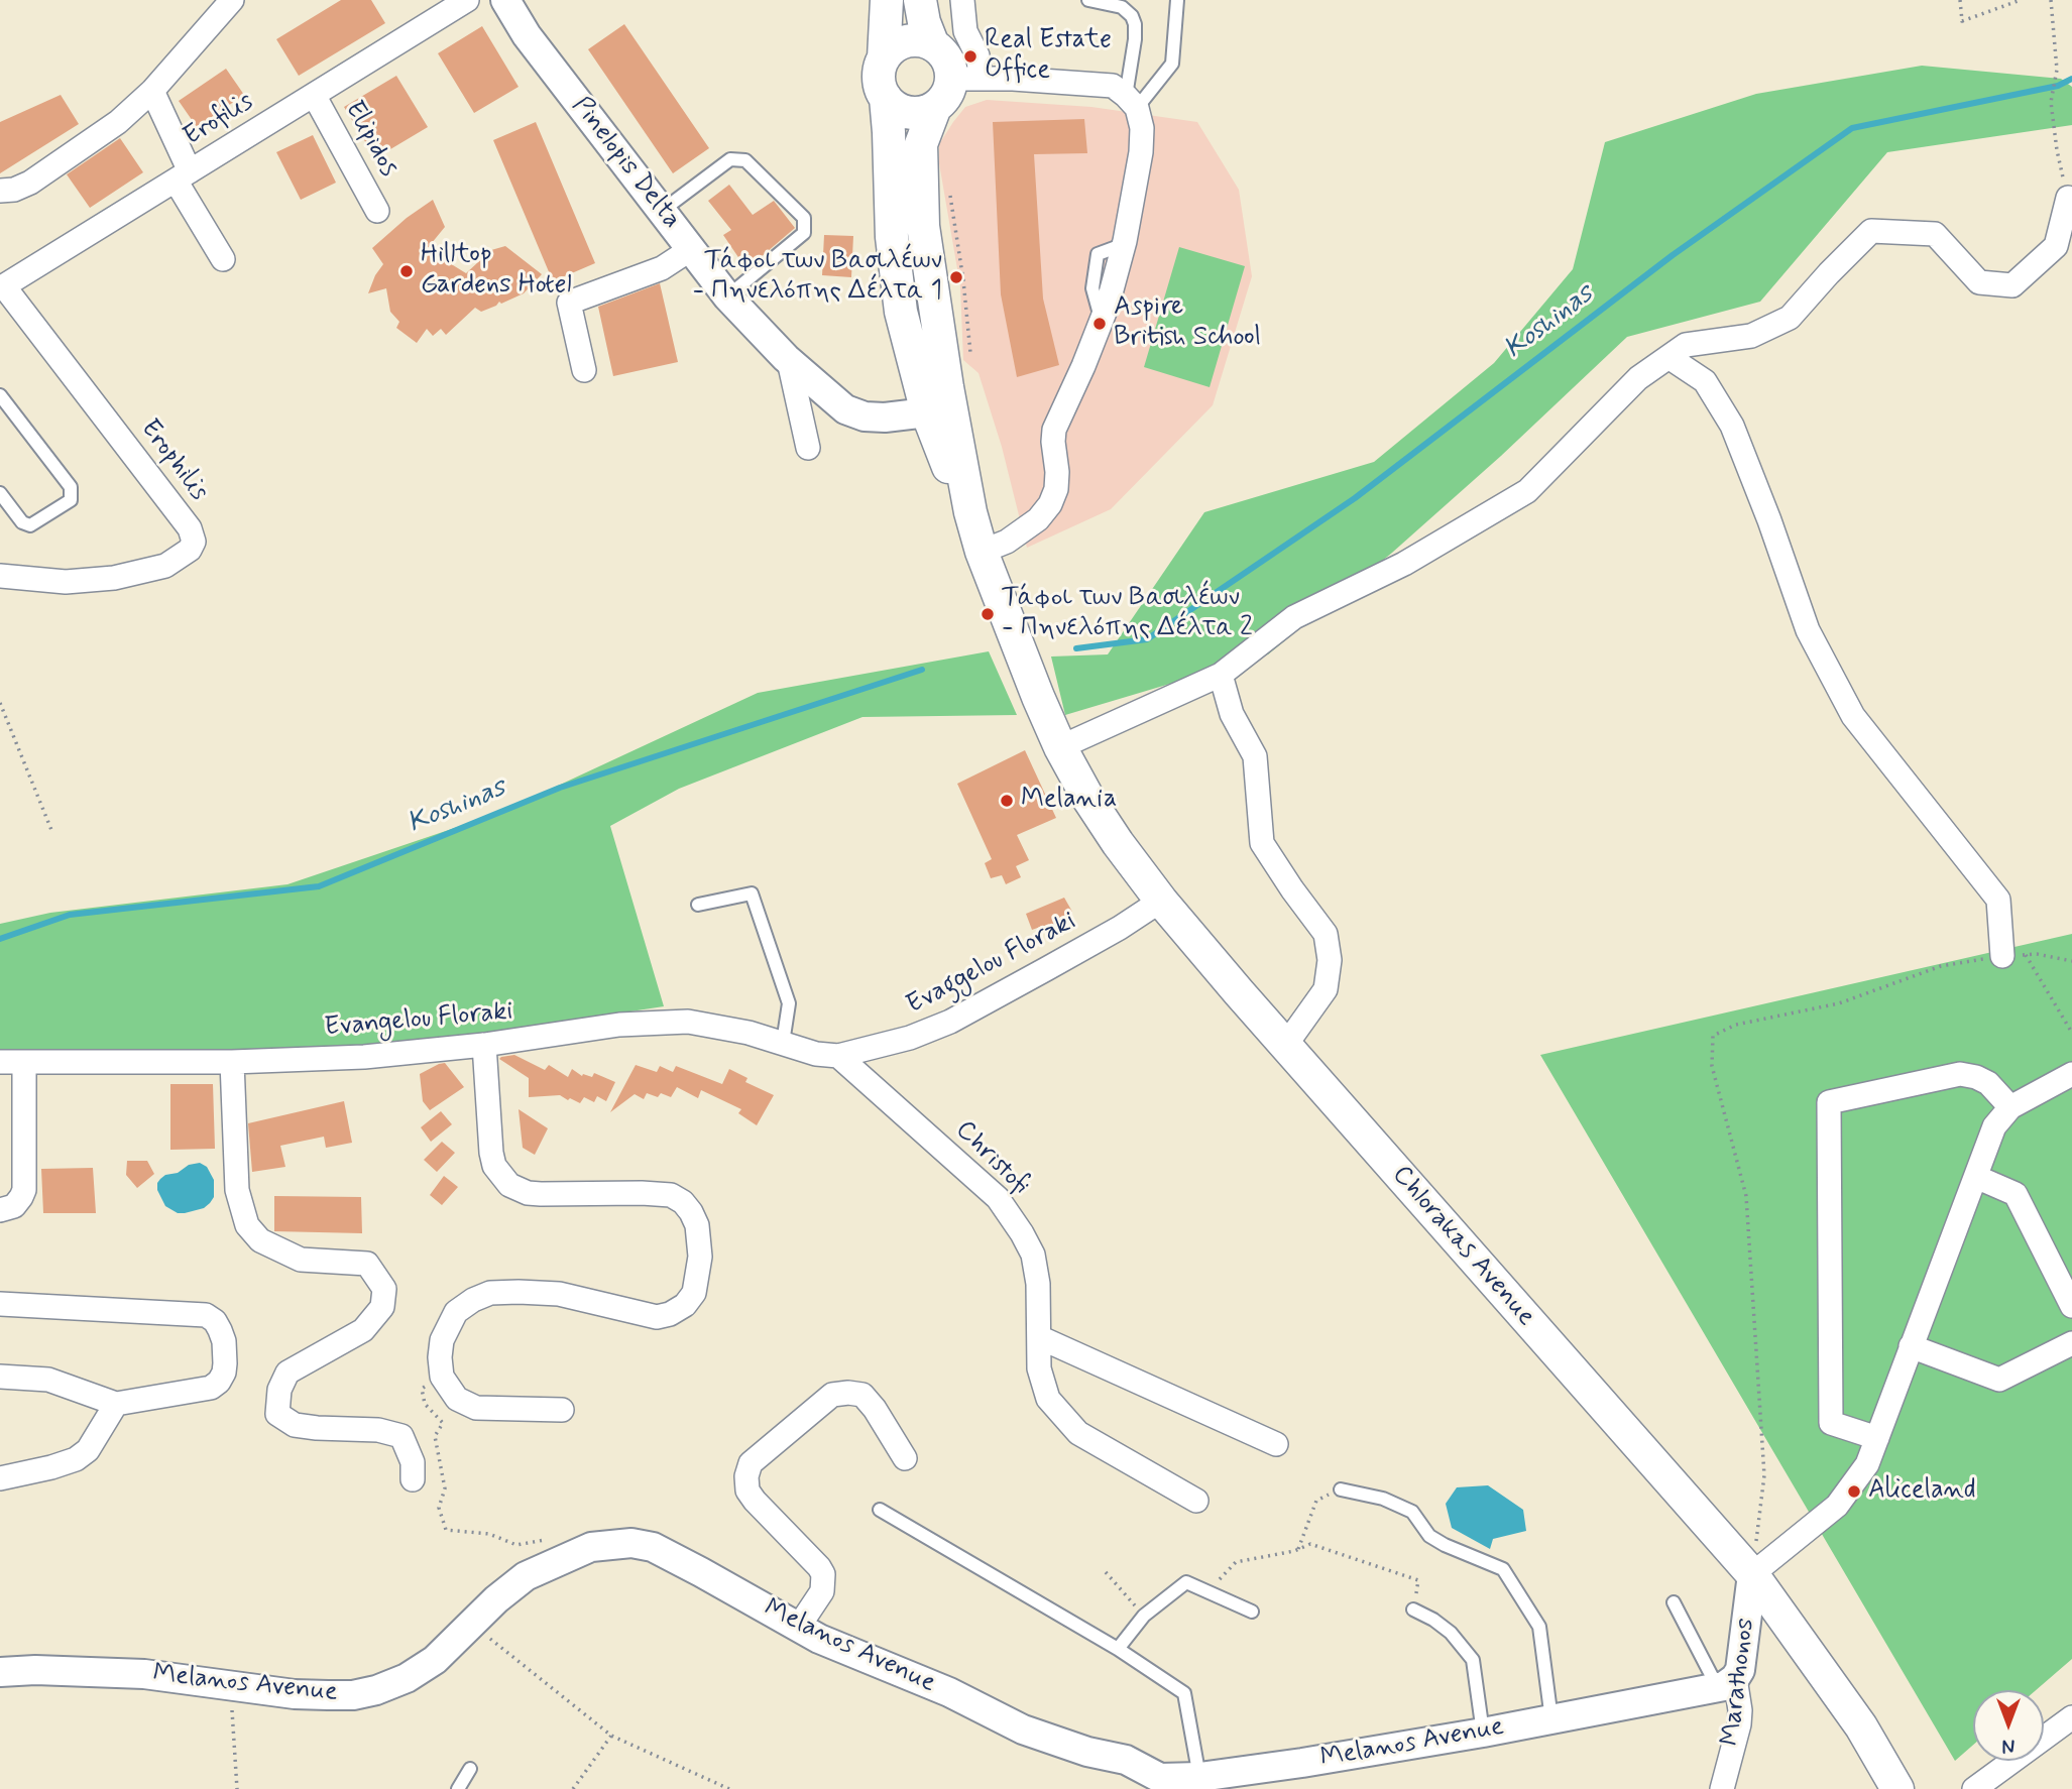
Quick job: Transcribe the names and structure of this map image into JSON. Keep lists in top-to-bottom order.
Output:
{
  "streets": {
    "main road": ["Chlorakas Avenue"],
    "street": [
      "Erofilis",
      "Elipidos",
      "Pinelopis Delta",
      "Erophilis",
      "Evaggelou Floraki",
      "Evangelou Floraki",
      "Christofi",
      "Melanos Avenue",
      "Marathonos"
    ]
  },
  "crossings": [
    ["Erofilis", "Elipidos"],
    ["Erofilis", "Erophilis"],
    ["Evaggelou Floraki", "Evangelou Floraki"],
    ["Evaggelou Floraki", "Christofi"],
    ["Evaggelou Floraki", "Chlorakas Avenue"],
    ["Evangelou Floraki", "Christofi"],
    ["Chlorakas Avenue", "Marathonos"],
    ["Melanos Avenue", "Marathonos"]
  ],
  "water": ["Koshinas"],
  "places": [
    "Real Estate Office",
    "Hilltop Gardens Hotel",
    "Τάφοι των Βασιλέων - Πηνελόπης Δέλτα 1",
    "Aspire British School",
    "Τάφοι των Βασιλέων - Πηνελόπης Δέλτα 2",
    "Melania",
    "Aliceland"
  ],
  "north": "bottom"
}
